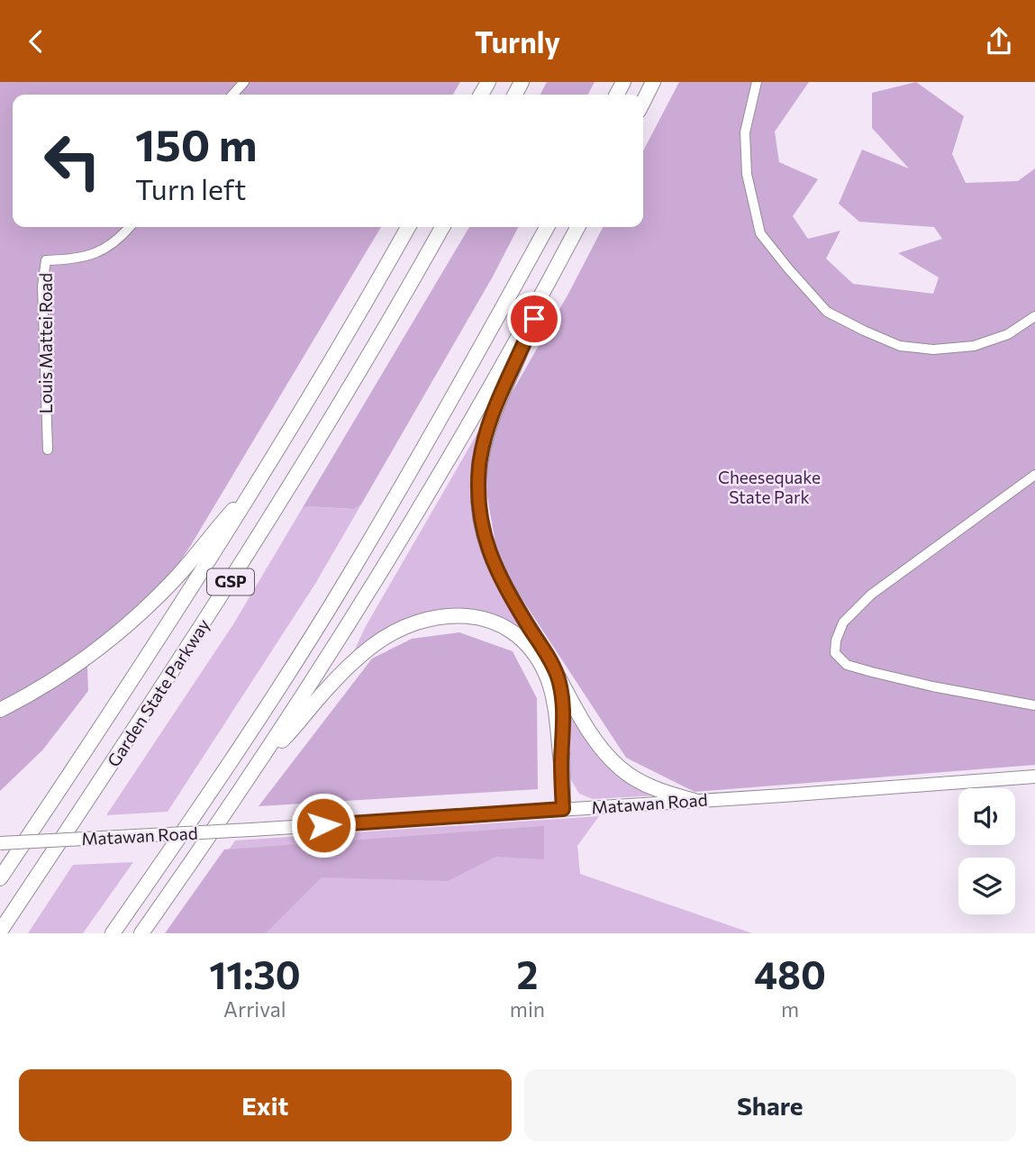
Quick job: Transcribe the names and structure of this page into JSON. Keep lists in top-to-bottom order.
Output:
{
  "streets": {
    "highway": ["GSP", "Garden State Parkway"],
    "main road": ["Matawan Road"],
    "street": ["Louis Mattei Road"]
  },
  "parks": ["Cheesequake State Park"],
  "page": {
    "header": "Turnly",
    "turn": ["150 m", "Turn left"],
    "eta": [
      "11:30",
      "Arrival",
      "2",
      "min",
      "480",
      "m"
    ],
    "buttons": ["Exit", "Share"]
  }
}
